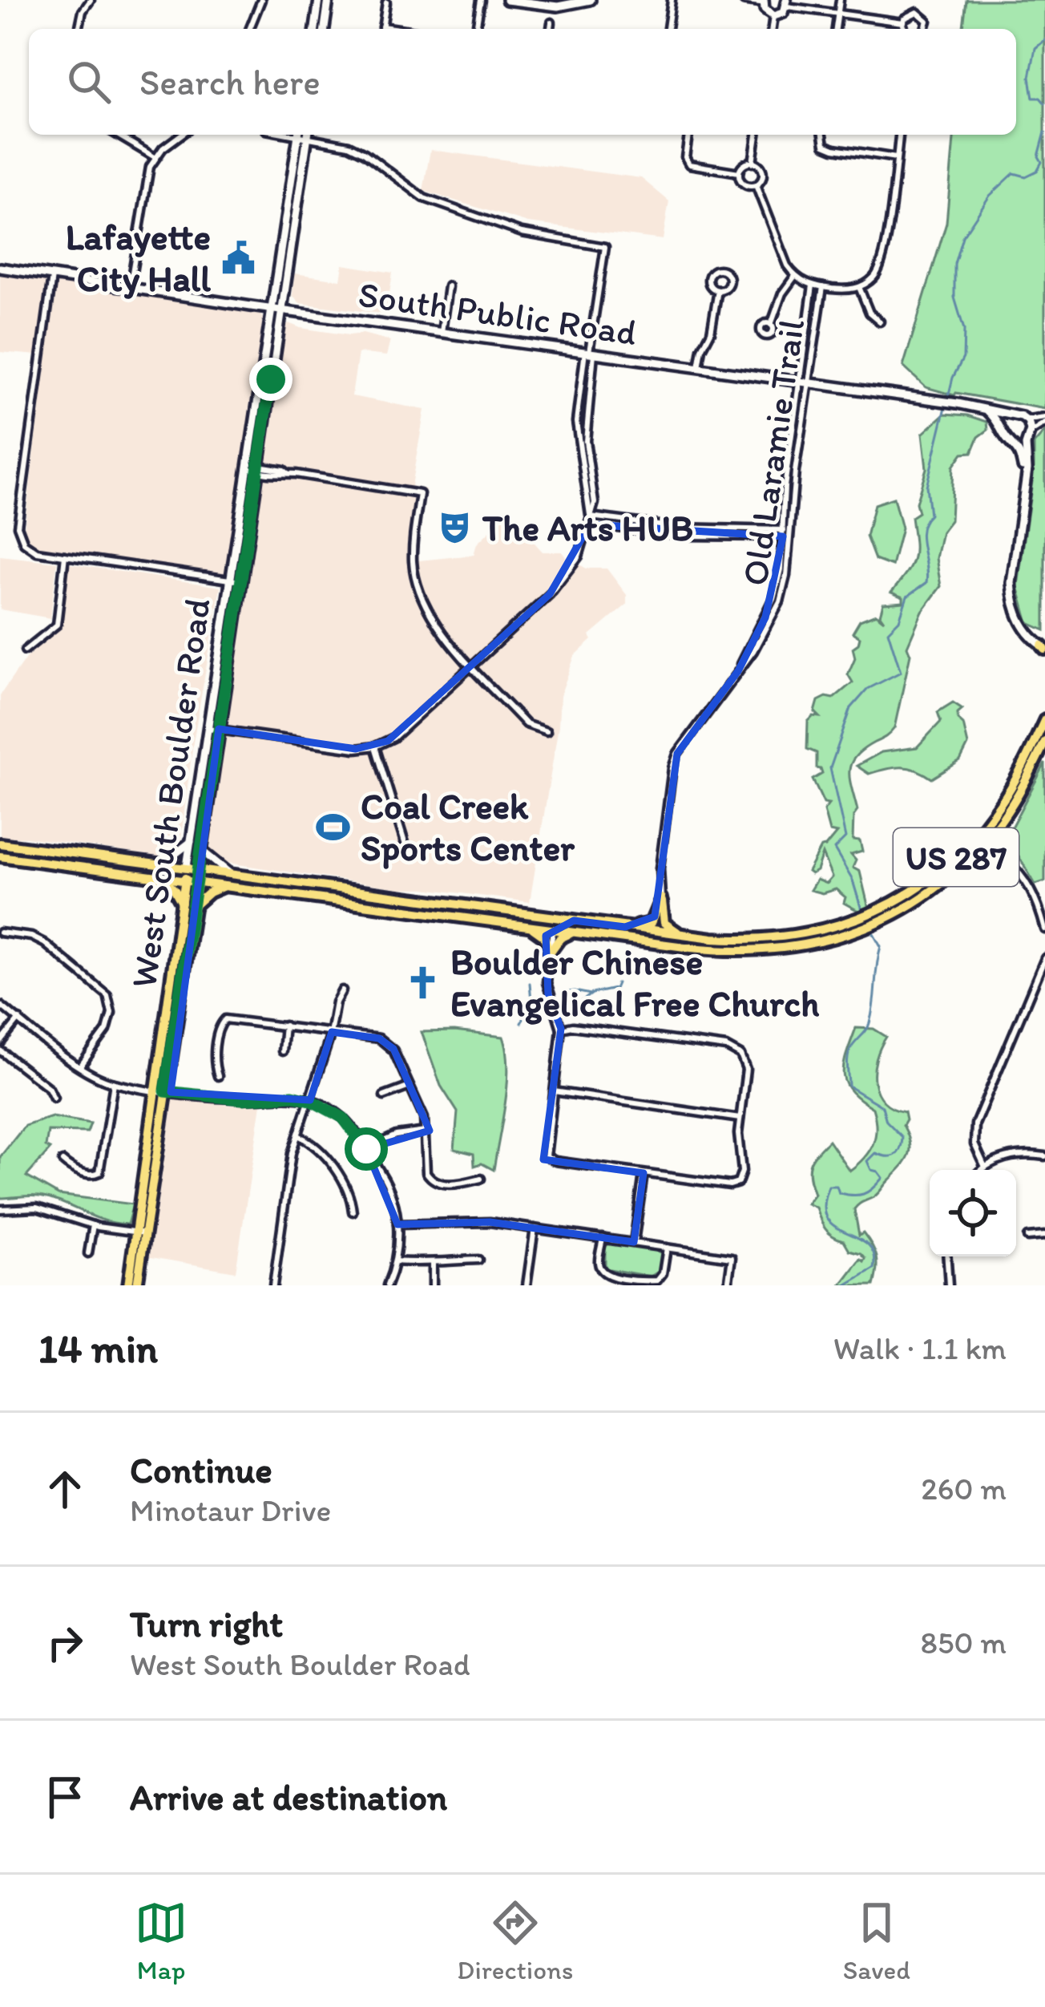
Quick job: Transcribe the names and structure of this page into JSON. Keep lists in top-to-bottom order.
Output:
{
  "streets": {
    "main road": ["West South Boulder Road", "US 287"],
    "street": ["South Public Road", "Old Laramie Trail"]
  },
  "crossings": [
    ["South Public Road", "Old Laramie Trail"],
    ["South Public Road", "West South Boulder Road"],
    ["West South Boulder Road", "US 287"]
  ],
  "places": {
    "public building": ["Lafayette City Hall"],
    "theatre": ["The Arts HUB"],
    "sports": ["Coal Creek Sports Center"],
    "church": ["Boulder Chinese Evangelical Free Church"]
  },
  "page": {
    "search": "Search here",
    "heading": ["14 min", "Walk · 1.1 km"],
    "list": [
      ["Continue", "Minotaur Drive", "260 m"],
      ["Turn right", "West South Boulder Road", "850 m"],
      "Arrive at destination"
    ],
    "nav": ["Map", "Directions", "Saved"]
  }
}
